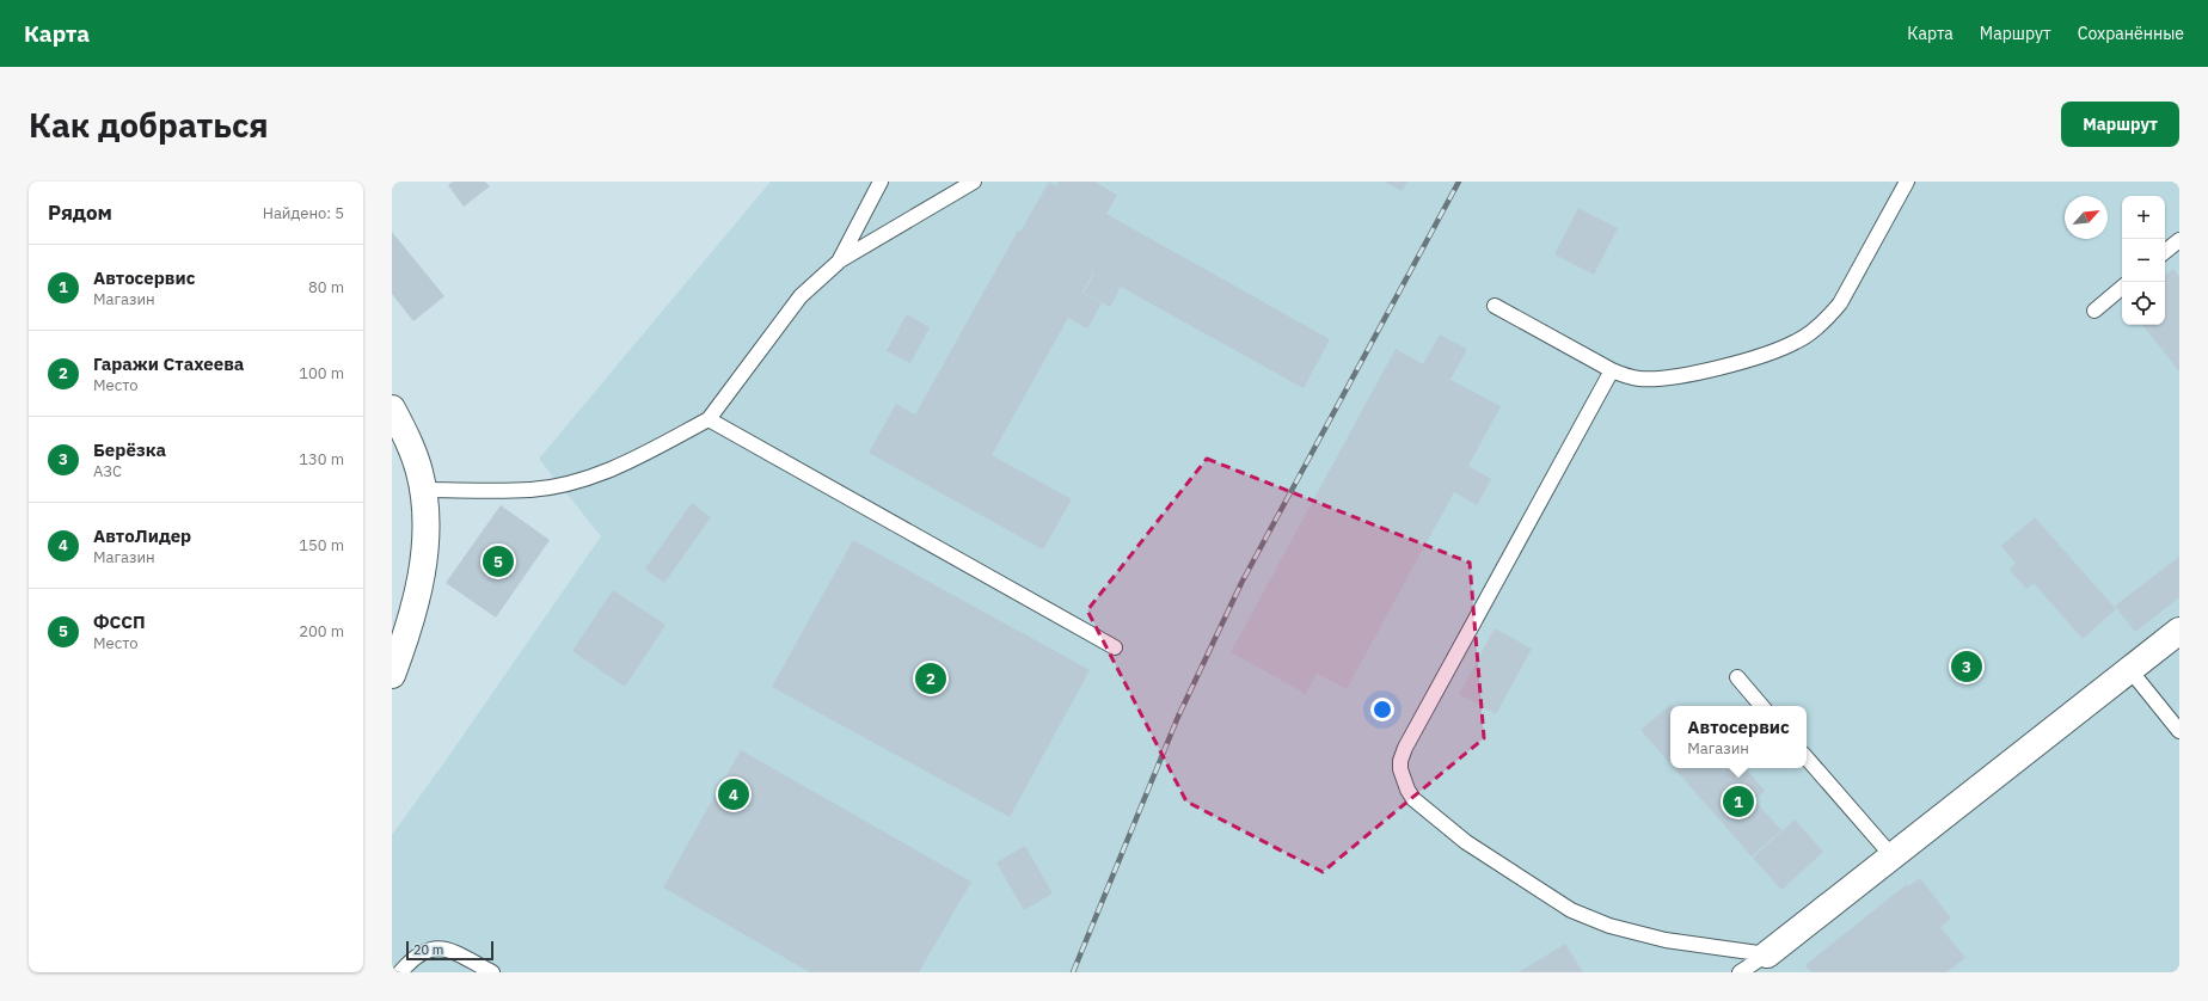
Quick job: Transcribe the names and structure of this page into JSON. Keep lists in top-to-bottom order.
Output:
{
  "scale_bar": "20 m",
  "north": "top right",
  "page": {
    "header": "Карта",
    "nav": ["Карта", "Маршрут", "Сохранённые"],
    "buttons": "Маршрут",
    "title": "Как добраться",
    "heading": ["Рядом", "Найдено: 5"],
    "map_buttons": ["+", "−"],
    "list": [
      {
        "mark": "1",
        "name": "Автосервис",
        "note": "Магазин",
        "value": "80 m"
      },
      {
        "mark": "2",
        "name": "Гаражи Стахеева",
        "note": "Место",
        "value": "100 m"
      },
      {
        "mark": "3",
        "name": "Берёзка",
        "note": "АЗС",
        "value": "130 m"
      },
      {
        "mark": "4",
        "name": "АвтоЛидер",
        "note": "Магазин",
        "value": "150 m"
      },
      {
        "mark": "5",
        "name": "ФССП",
        "note": "Место",
        "value": "200 m"
      }
    ],
    "pins": [
      "5",
      "3",
      "2",
      "4",
      "1"
    ],
    "popup": ["Автосервис", "Магазин"],
    "scale": "20 m"
  }
}
